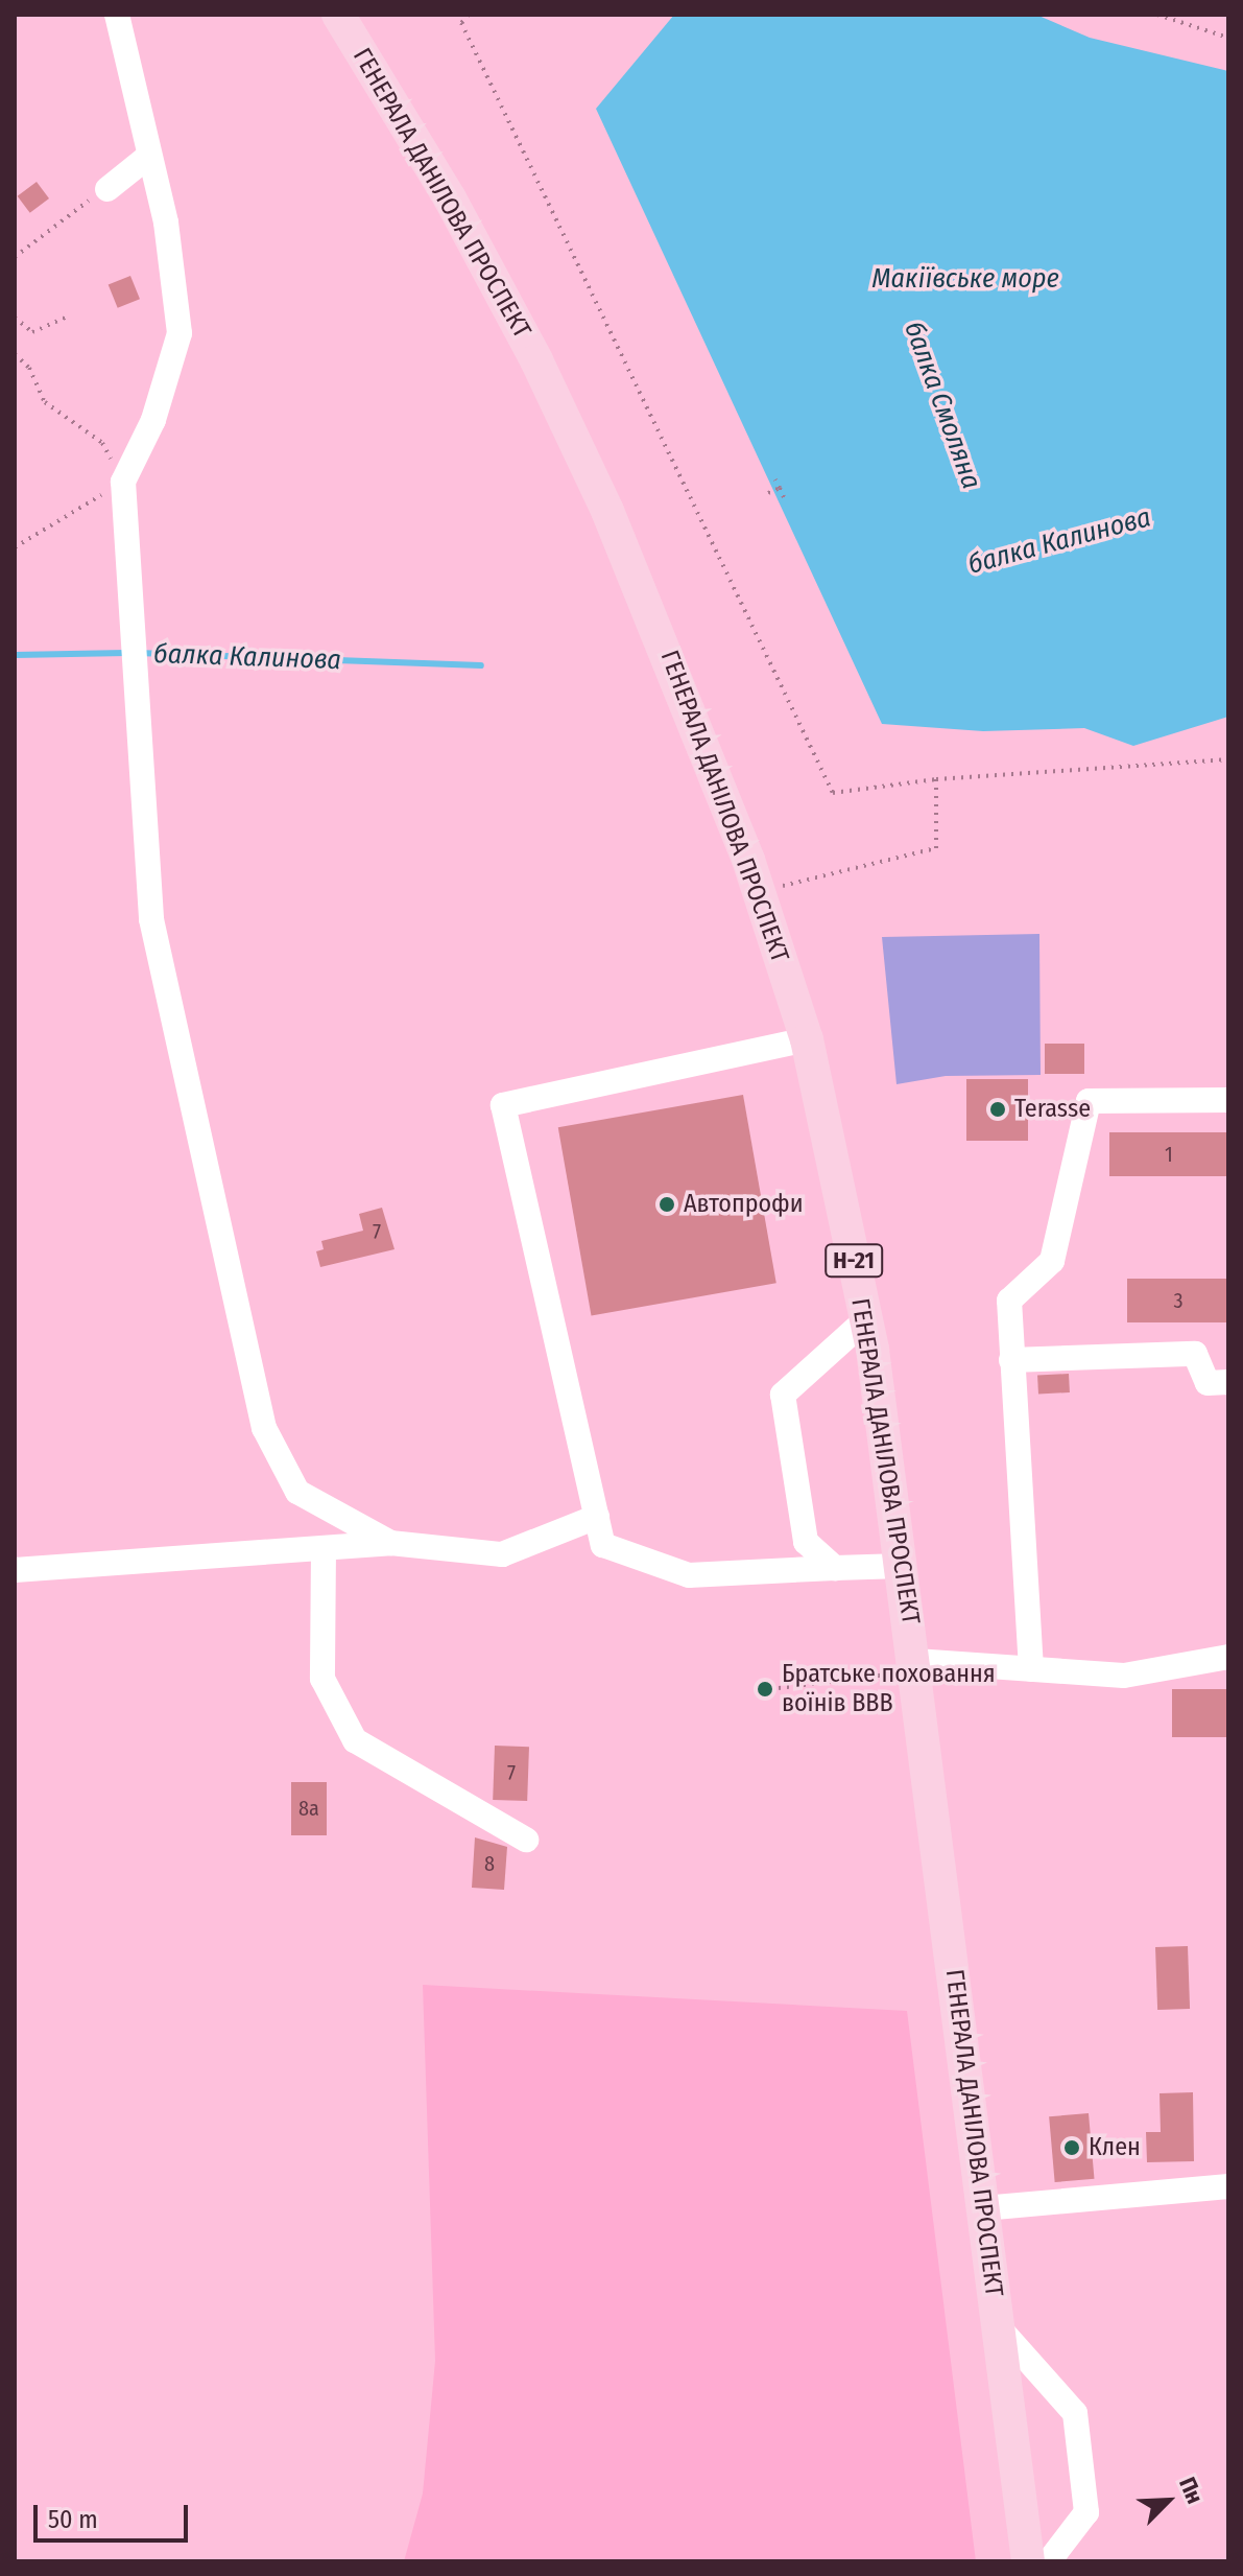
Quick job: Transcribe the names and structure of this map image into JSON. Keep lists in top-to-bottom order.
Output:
{
  "streets": {
    "main road": ["ГЕНЕРАЛА ДАНІЛОВА ПРОСПЕКТ", "Н-21"]
  },
  "water": ["Макіївське море", "балка Смоляна", "балка Калинова"],
  "places": [
    "Terasse",
    "Автопрофи",
    "Братське поховання воїнів ВВВ",
    "Клен"
  ],
  "house_numbers": [
    "1",
    "7",
    "3",
    "7",
    "8а",
    "8"
  ],
  "scale_bar": "50 m",
  "north": "top right"
}
